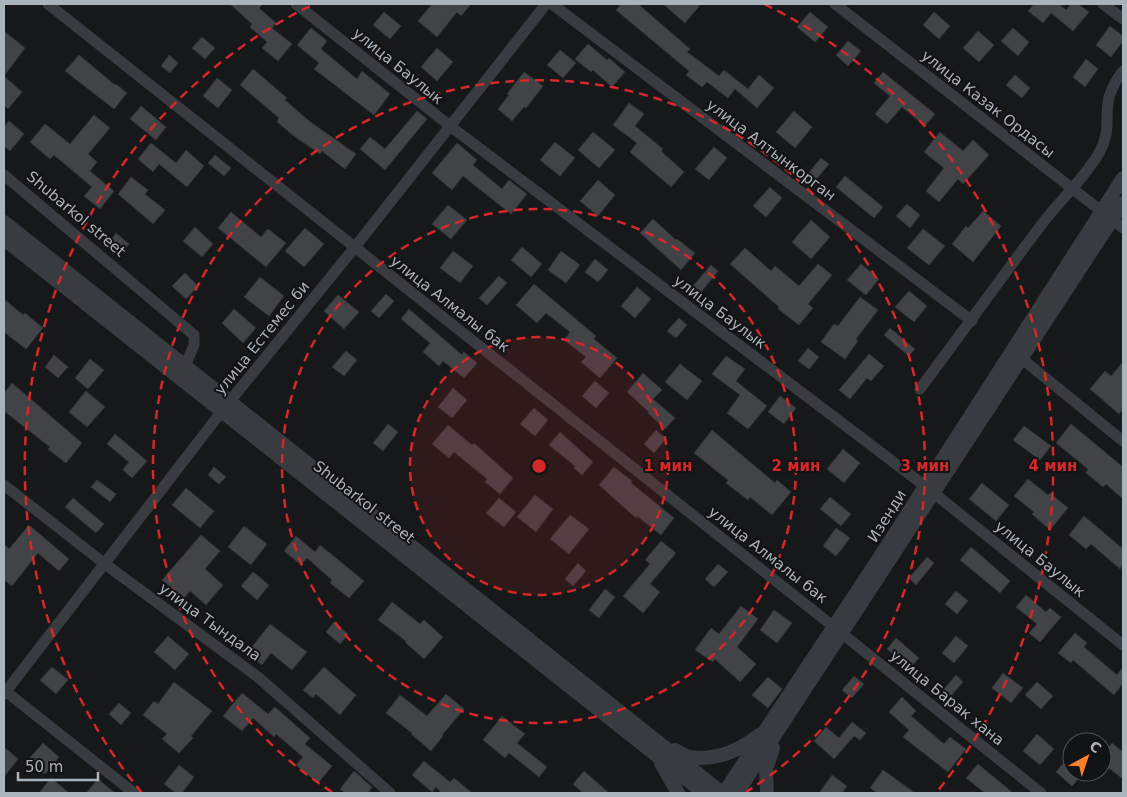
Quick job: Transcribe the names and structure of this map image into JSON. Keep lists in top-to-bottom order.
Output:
{
  "streets": {
    "street": [
      "улица Баулык",
      "улица Казак Ордасы",
      "улица Алтынкорган",
      "Shubarkol street",
      "улица Алмалы бак",
      "улица Естемес би",
      "Изенди",
      "улица Тындала",
      "улица Барак хана"
    ]
  },
  "crossings": [
    ["улица Баулык", "улица Естемес би"],
    ["улица Баулык", "Изенди"],
    ["улица Казак Ордасы", "Изенди"],
    ["Shubarkol street", "улица Естемес би"],
    ["Shubarkol street", "Изенди"],
    ["улица Алмалы бак", "улица Естемес би"],
    ["улица Алмалы бак", "Изенди"],
    ["улица Алмалы бак", "улица Барак хана"],
    ["улица Естемес би", "улица Тындала"],
    ["Изенди", "улица Барак хана"]
  ],
  "scale_bar": "50 m",
  "north": "top right",
  "rings": [
    "1 мин",
    "2 мин",
    "3 мин",
    "4 мин"
  ]
}
